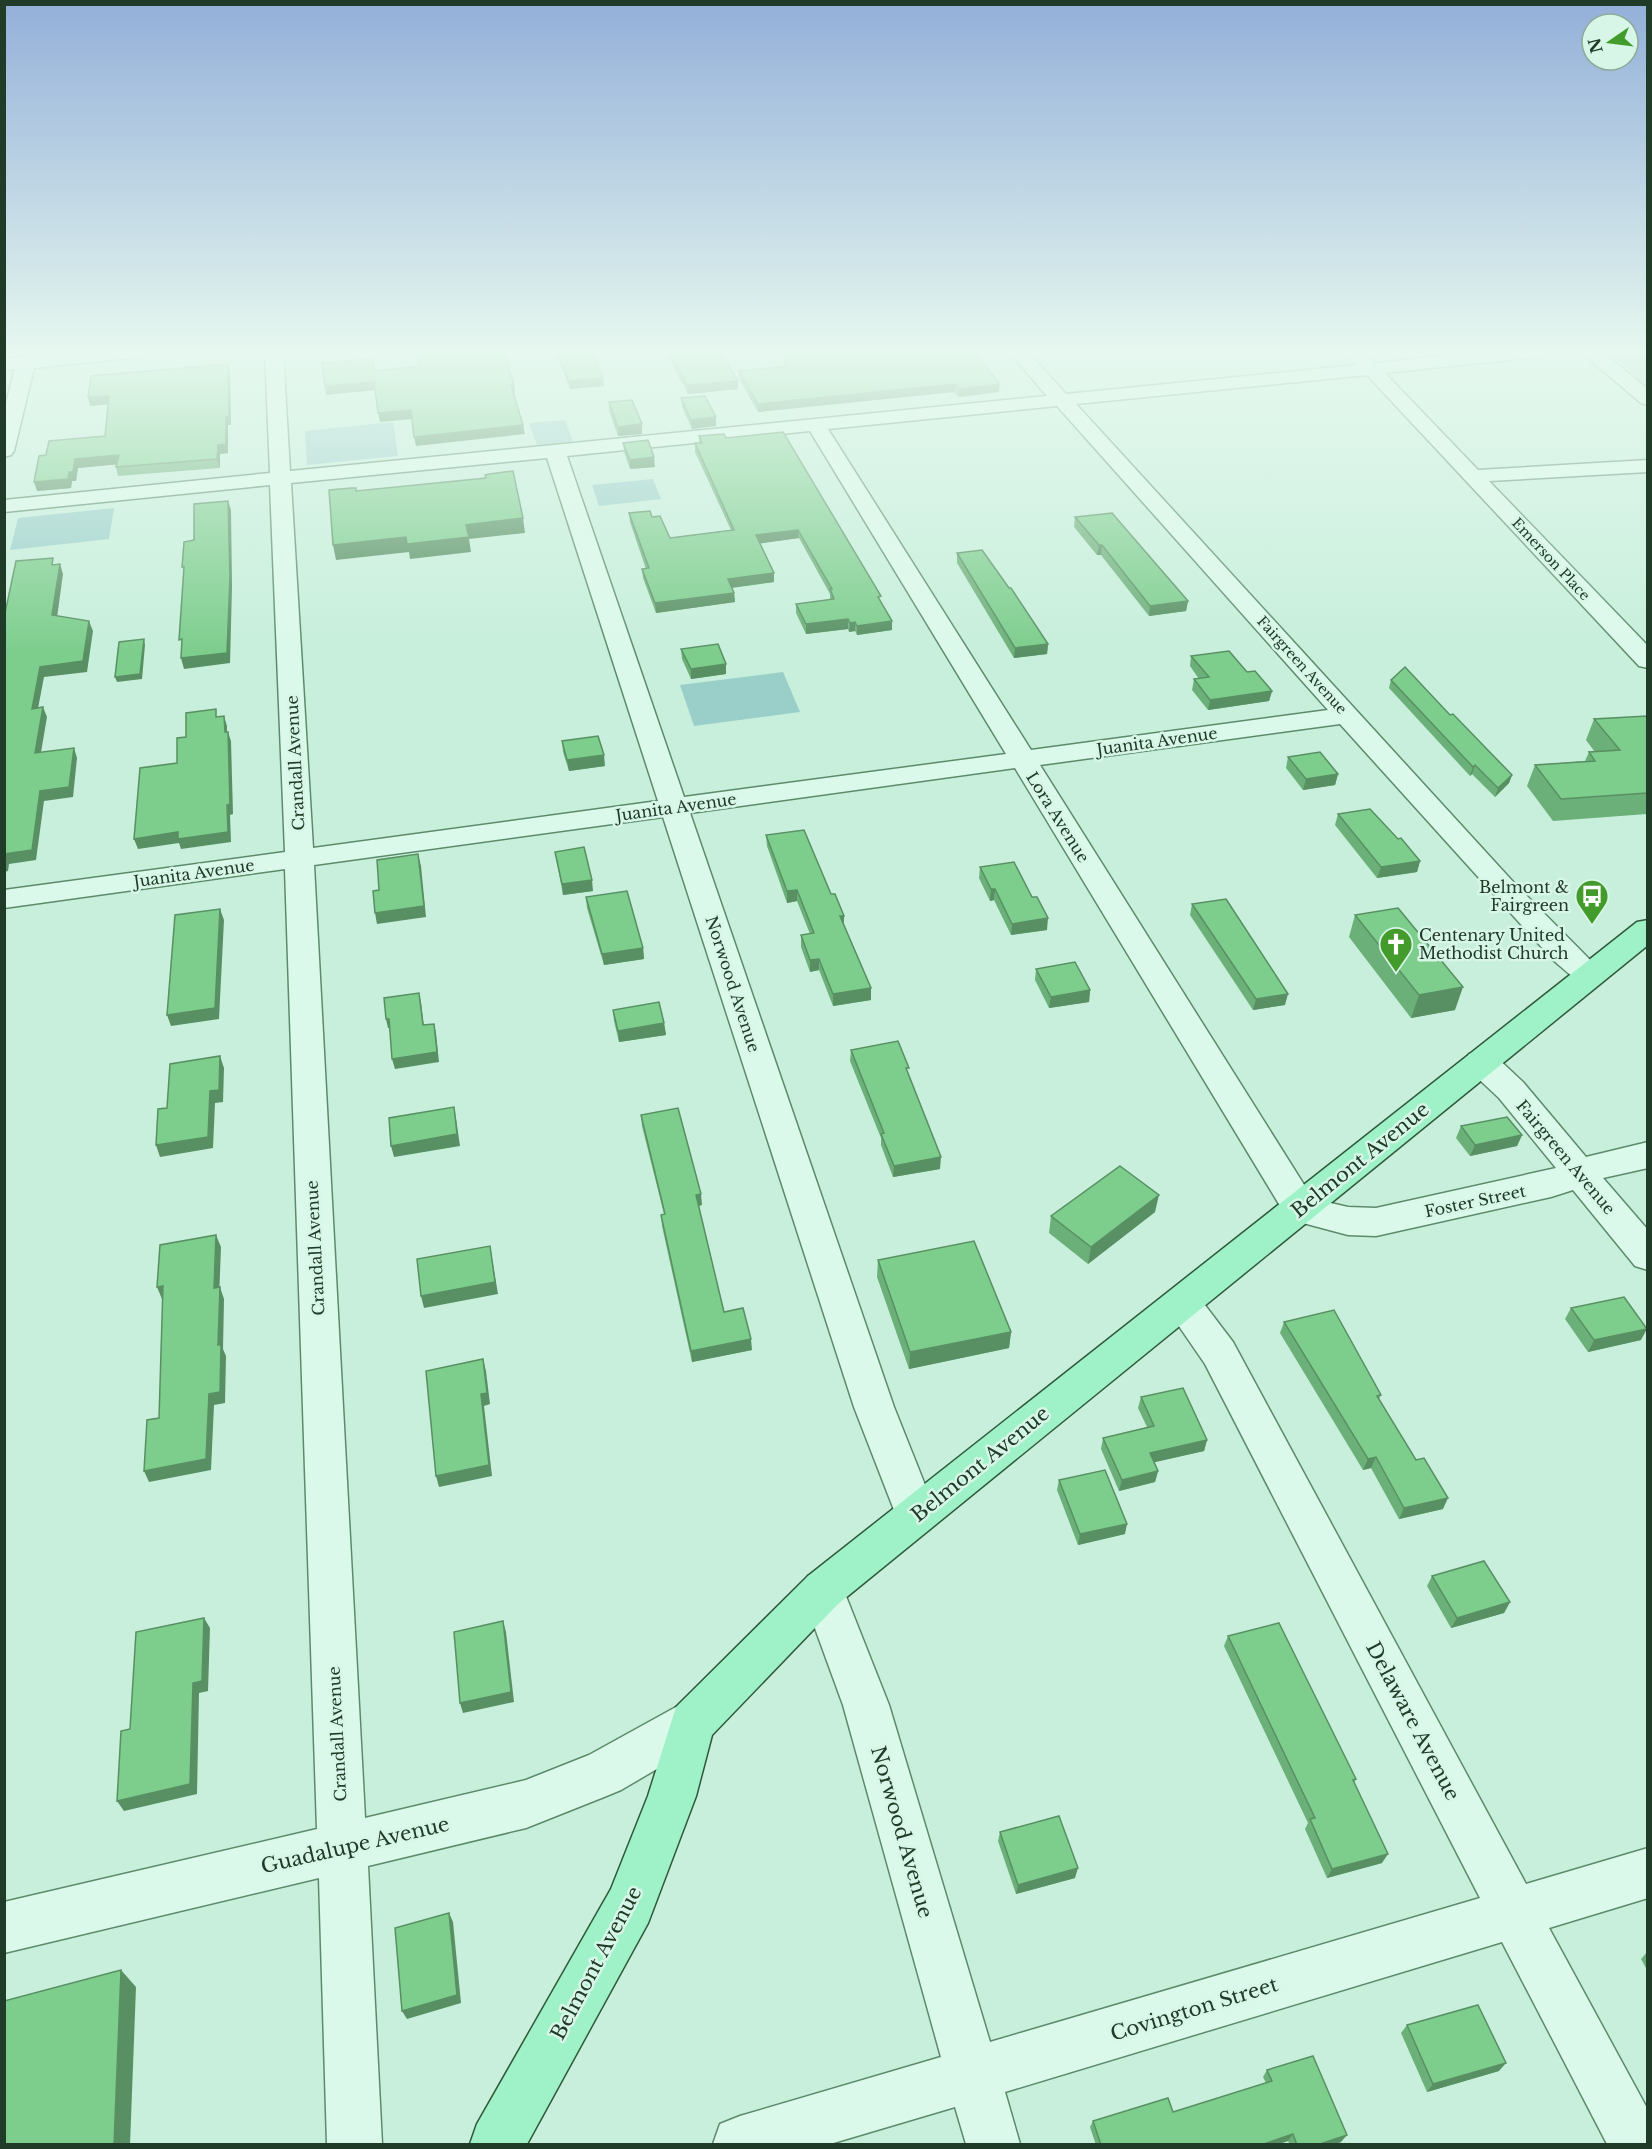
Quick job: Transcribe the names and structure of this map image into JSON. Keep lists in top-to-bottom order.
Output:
{
  "streets": {
    "main road": ["Belmont Avenue"],
    "street": [
      "Emerson Place",
      "Fairgreen Avenue",
      "Juanita Avenue",
      "Crandall Avenue",
      "Lora Avenue",
      "Norwood Avenue",
      "Foster Street",
      "Delaware Avenue",
      "Guadalupe Avenue",
      "Covington Street"
    ]
  },
  "crossings": [
    ["Fairgreen Avenue", "Juanita Avenue"],
    ["Fairgreen Avenue", "Belmont Avenue"],
    ["Fairgreen Avenue", "Foster Street"],
    ["Juanita Avenue", "Crandall Avenue"],
    ["Juanita Avenue", "Lora Avenue"],
    ["Juanita Avenue", "Norwood Avenue"],
    ["Crandall Avenue", "Guadalupe Avenue"],
    ["Lora Avenue", "Belmont Avenue"],
    ["Lora Avenue", "Foster Street"],
    ["Norwood Avenue", "Belmont Avenue"],
    ["Norwood Avenue", "Covington Street"],
    ["Belmont Avenue", "Foster Street"],
    ["Belmont Avenue", "Delaware Avenue"],
    ["Belmont Avenue", "Guadalupe Avenue"],
    ["Delaware Avenue", "Covington Street"]
  ],
  "places": {
    "bus stop": ["Belmont & Fairgreen"],
    "church": ["Centenary United Methodist Church"]
  },
  "north": "left"
}
